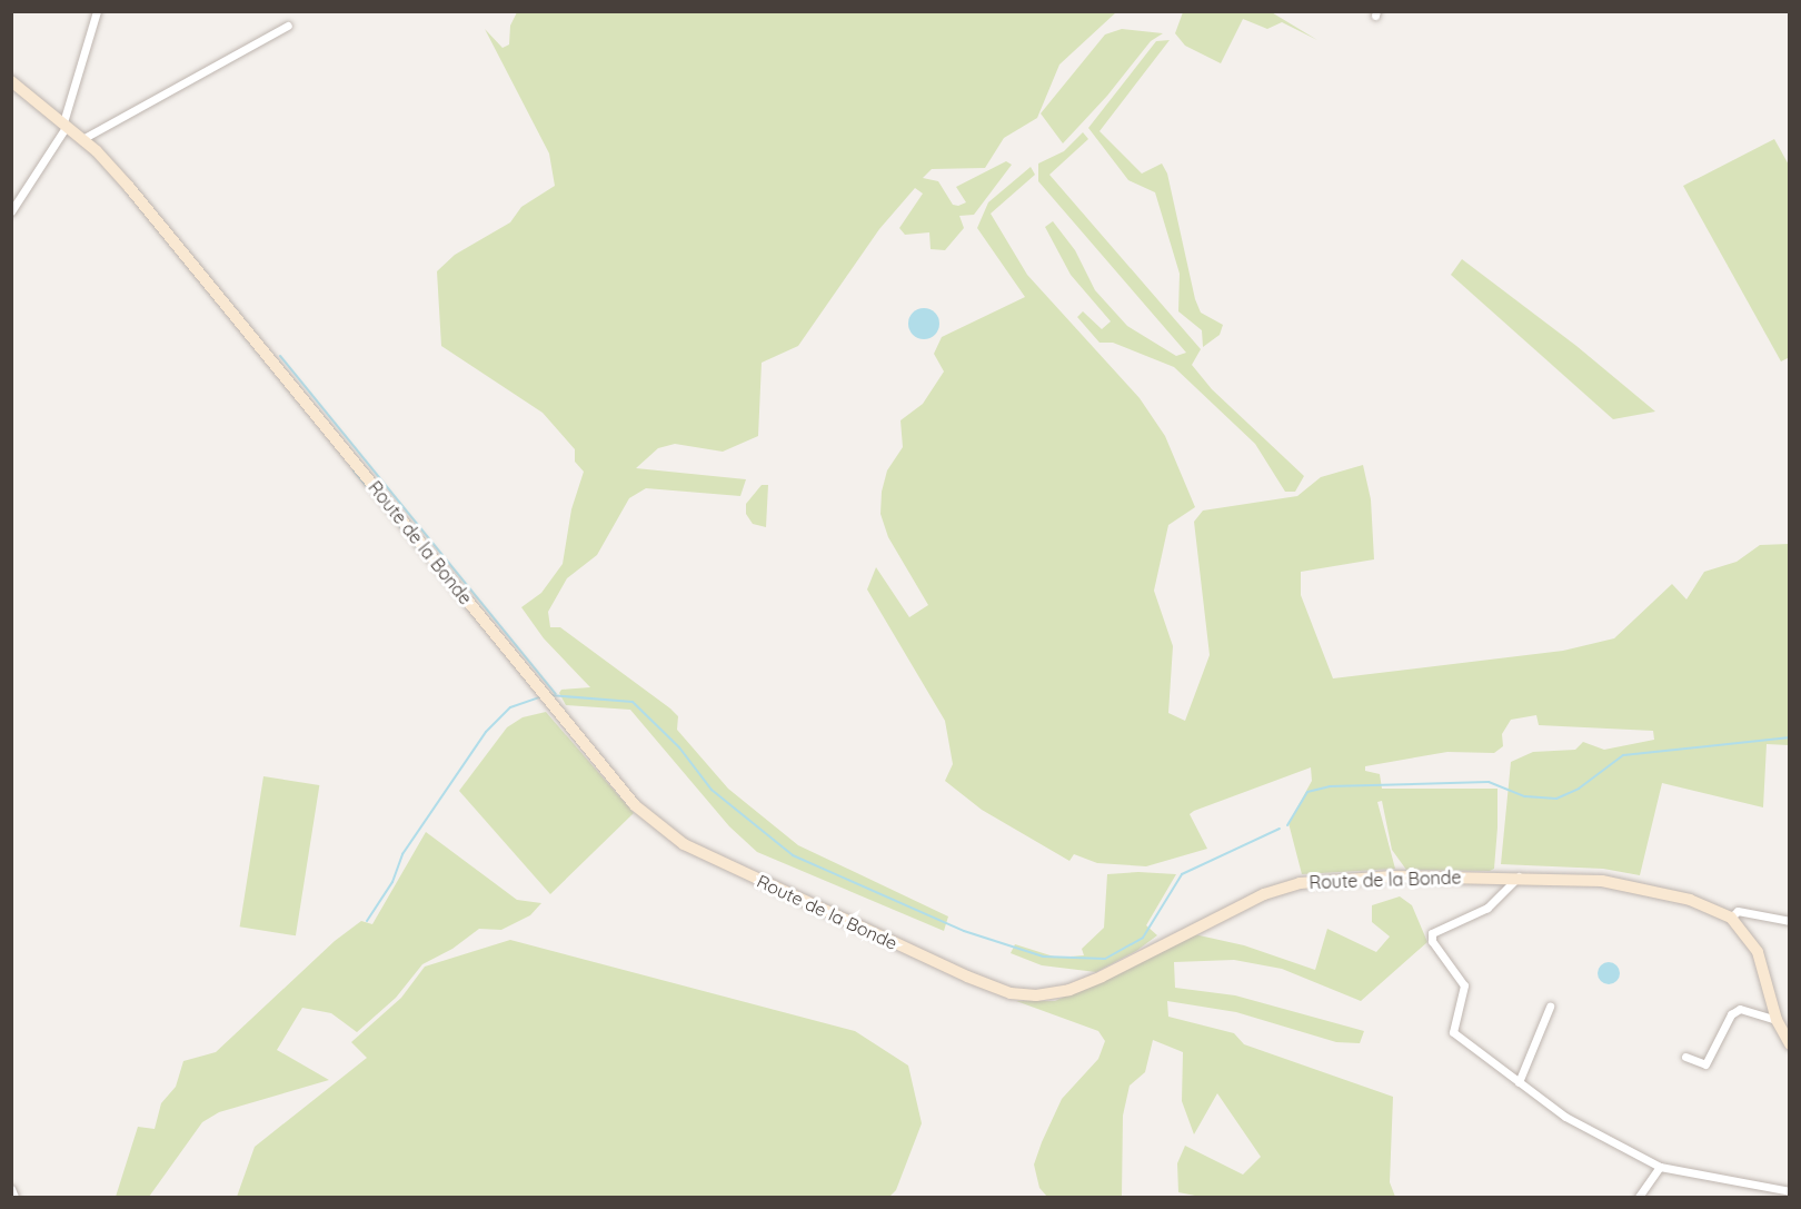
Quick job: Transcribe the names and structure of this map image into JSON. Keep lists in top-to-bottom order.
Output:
{
  "streets": {
    "main road": ["Route de la Bonde"]
  }
}
